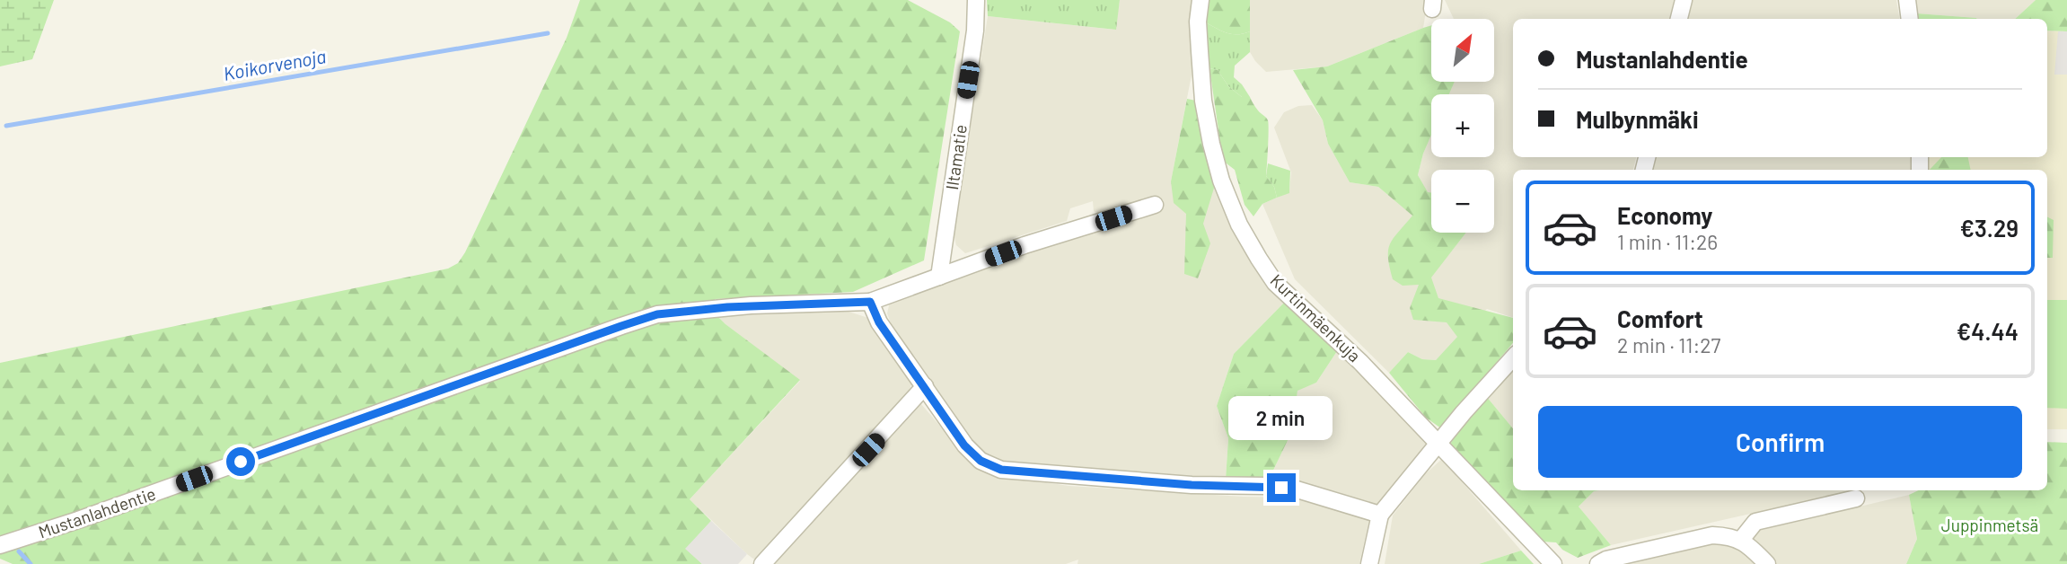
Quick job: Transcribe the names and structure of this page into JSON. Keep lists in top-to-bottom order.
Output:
{
  "streets": {
    "street": ["Iltamatie", "Kurtinmäenkuja", "Mustanlahdentie"]
  },
  "crossings": [
    ["Iltamatie", "Mustanlahdentie"]
  ],
  "water": ["Koikorvenoja"],
  "parks": ["Juppinmetsä"],
  "north": "top right",
  "page": {
    "map_buttons": ["+", "−"],
    "banner": ["Mustanlahdentie", "Mulbynmäki"],
    "list": [
      {
        "name": "Economy",
        "note": "1 min · 11:26",
        "value": "€3.29"
      },
      {
        "name": "Comfort",
        "note": "2 min · 11:27",
        "value": "€4.44"
      }
    ],
    "buttons": "Confirm",
    "bubble": "2 min"
  }
}
